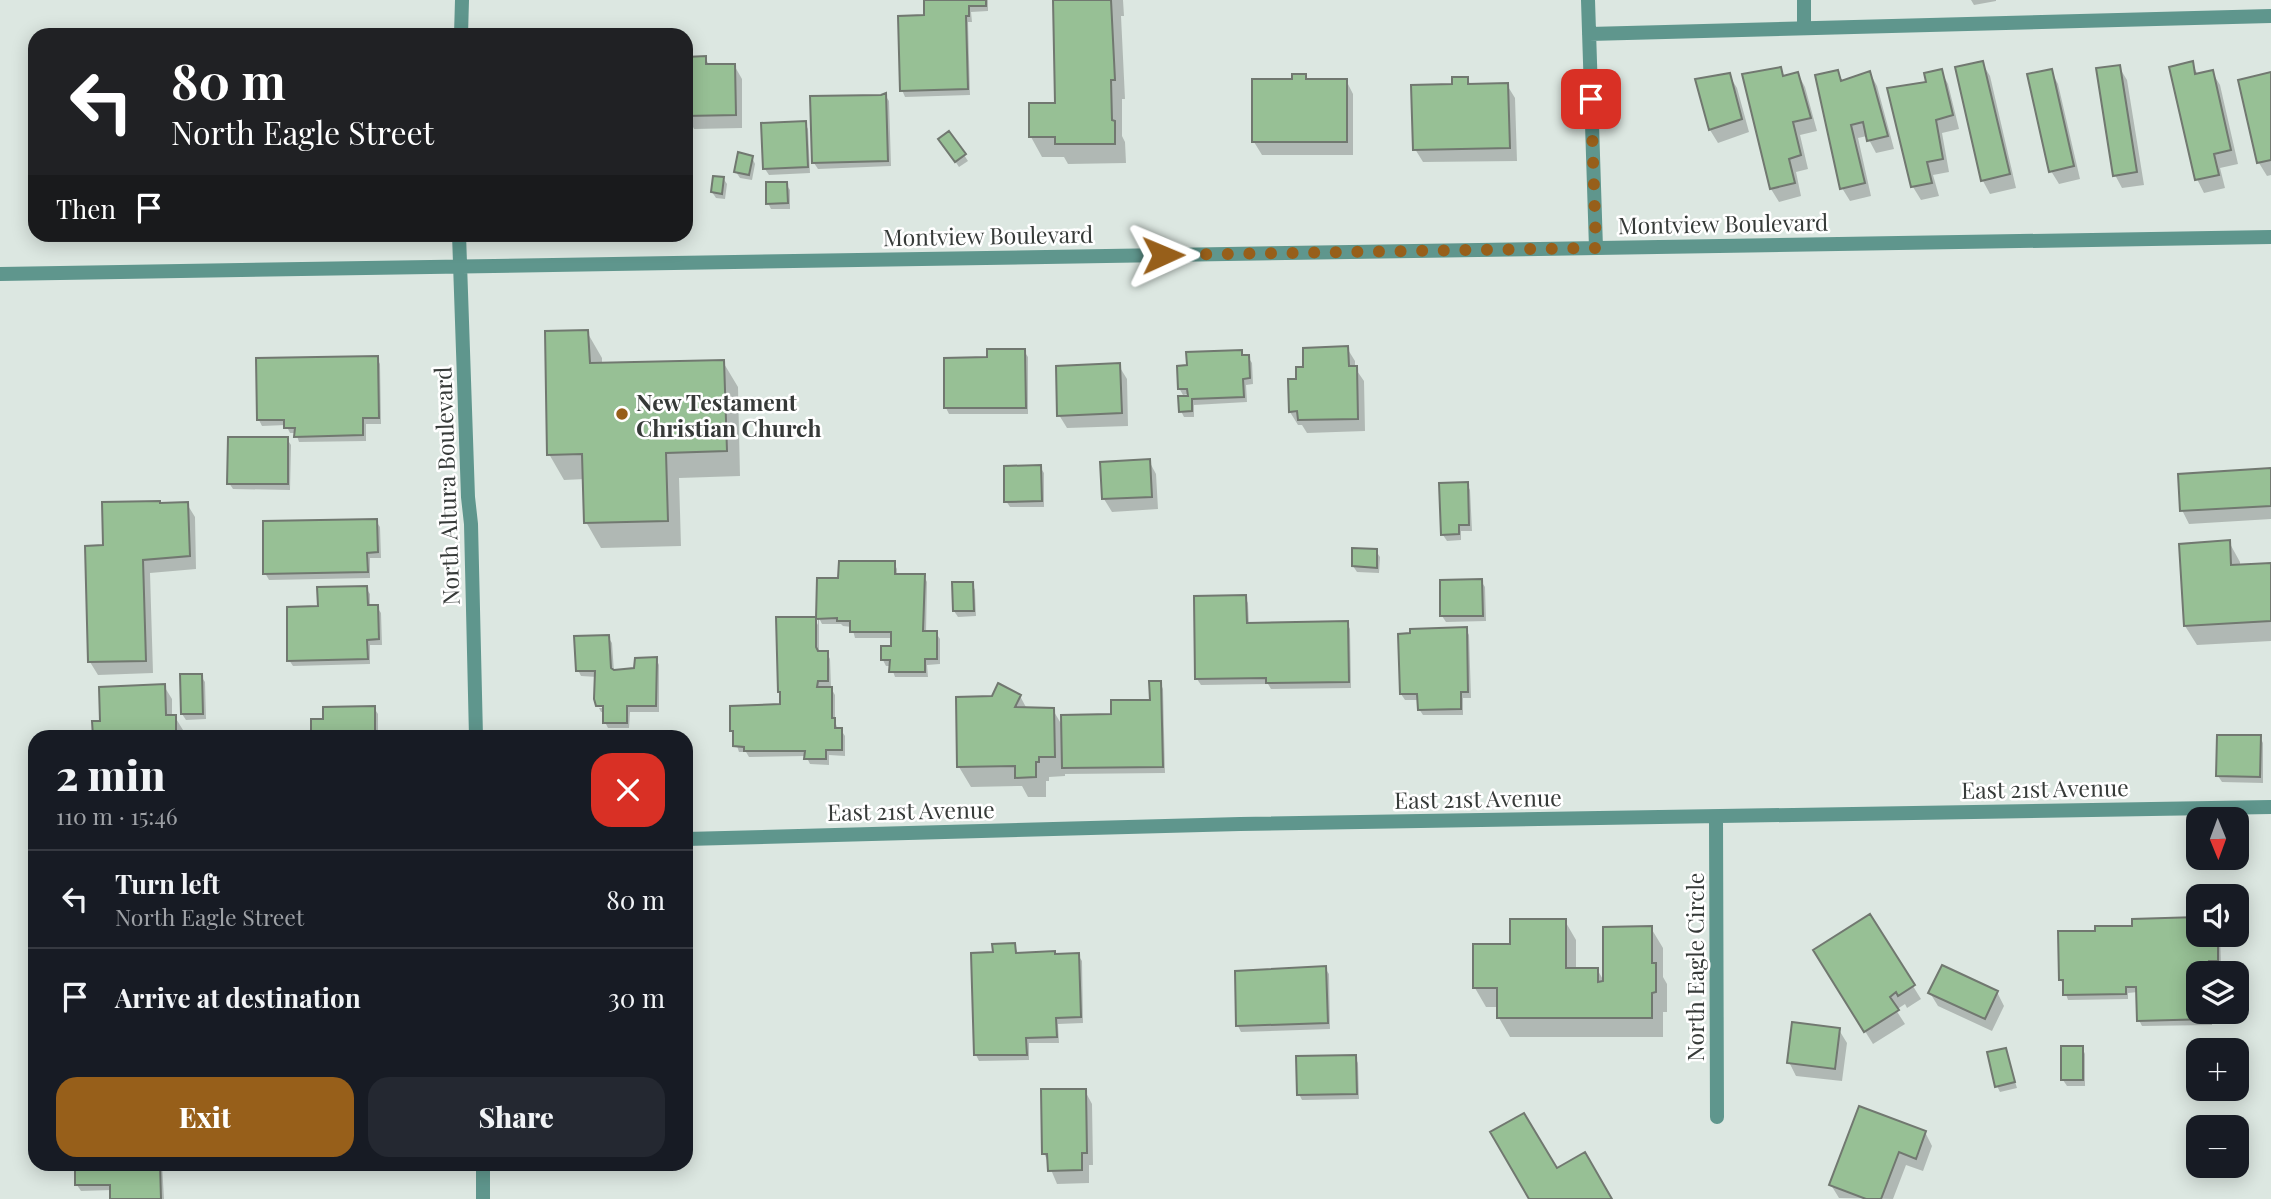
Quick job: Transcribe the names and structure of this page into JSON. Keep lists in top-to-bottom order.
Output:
{
  "streets": {
    "street": [
      "Montview Boulevard",
      "North Altura Boulevard",
      "East 21st Avenue",
      "North Eagle Circle"
    ]
  },
  "crossings": [
    ["Montview Boulevard", "North Altura Boulevard"],
    ["East 21st Avenue", "North Eagle Circle"]
  ],
  "places": ["New Testament Christian Church"],
  "north": "bottom",
  "page": {
    "turn": ["80 m", "North Eagle Street"],
    "then": "Then",
    "heading": ["2 min", "110 m · 15:46"],
    "map_buttons": ["+", "−"],
    "list": [
      {
        "name": "Turn left",
        "note": "North Eagle Street",
        "value": "80 m"
      },
      {
        "name": "Arrive at destination",
        "value": "30 m"
      }
    ],
    "buttons": ["Exit", "Share"]
  }
}
